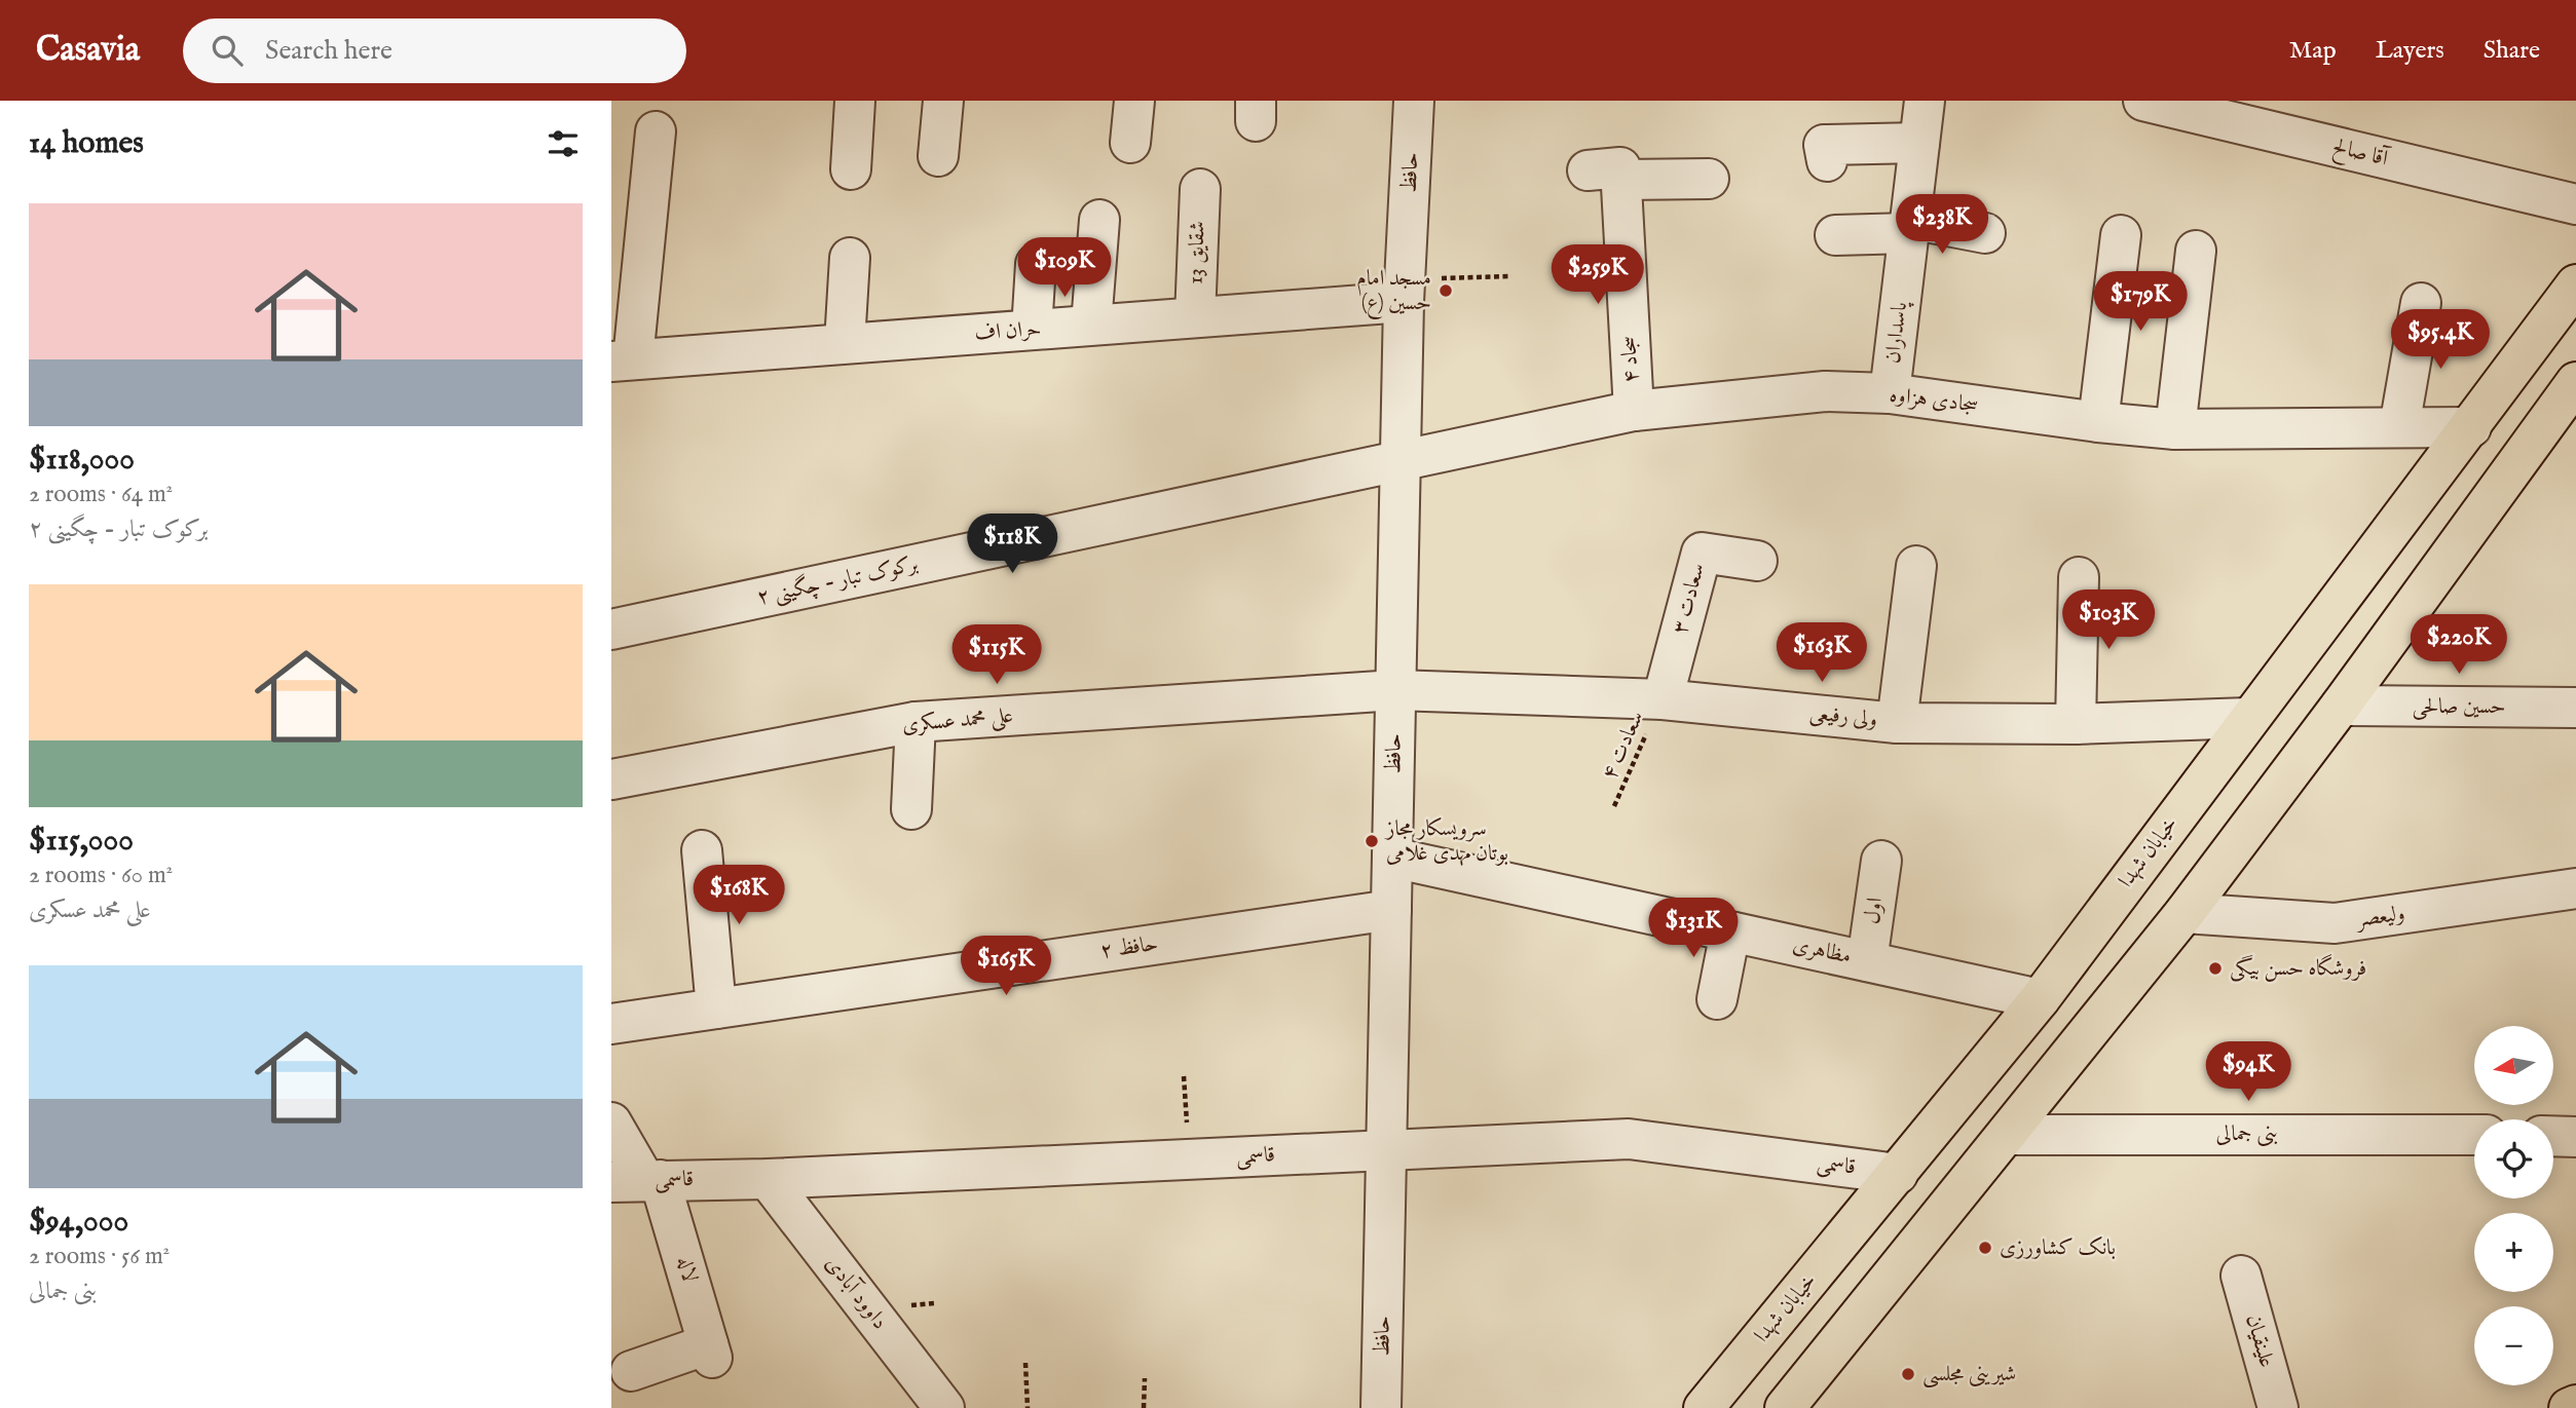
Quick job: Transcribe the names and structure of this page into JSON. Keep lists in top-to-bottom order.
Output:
{
  "streets": {
    "main road": ["خیابان شهدا"],
    "street": [
      "آقا صالح",
      "حافظ",
      "شقایق 13",
      "حران اف",
      "پاسداران",
      "سجاد ۴",
      "سجادی هزاوه",
      "برکوک تبار - چگینی ۲",
      "سعادت ۳",
      "حسین صالحی",
      "ولی رفیعی",
      "علی محمد عسکری",
      "اول",
      "ولیعصر",
      "حافظ ۲",
      "مظاهری",
      "بنی جمالی",
      "قاسمی",
      "لاله",
      "داوود آبادی",
      "علینقیان"
    ],
    "path": ["سعادت ۴"]
  },
  "crossings": [
    ["حافظ", "حران اف"],
    ["حافظ", "سجادی هزاوه"],
    ["حافظ", "برکوک تبار - چگینی ۲"],
    ["حافظ", "ولی رفیعی"],
    ["حافظ", "علی محمد عسکری"],
    ["حافظ", "حافظ ۲"],
    ["حافظ", "مظاهری"],
    ["حافظ", "قاسمی"],
    ["شقایق 13", "حران اف"],
    ["پاسداران", "سجادی هزاوه"],
    ["سجاد ۴", "سجادی هزاوه"],
    ["سجادی هزاوه", "برکوک تبار - چگینی ۲"],
    ["سجادی هزاوه", "خیابان شهدا"],
    ["سعادت ۳", "ولی رفیعی"],
    ["سعادت ۳", "سعادت ۴"],
    ["ولی رفیعی", "علی محمد عسکری"],
    ["ولی رفیعی", "سعادت ۴"],
    ["ولی رفیعی", "خیابان شهدا"],
    ["خیابان شهدا", "مظاهری"],
    ["خیابان شهدا", "قاسمی"],
    ["اول", "مظاهری"],
    ["قاسمی", "لاله"],
    ["قاسمی", "داوود آبادی"]
  ],
  "places": [
    "مسجد امام حسین (ع)",
    "سرویسکار مجاز بوتان مهدی غلامی",
    "فروشگاه حسن بیگی",
    "بانک کشاورزی",
    "شیرینی مجلسی"
  ],
  "north": "left",
  "page": {
    "header": "Casavia",
    "search": "Search here",
    "nav": ["Map", "Layers", "Share"],
    "heading": "14 homes",
    "list": [
      {
        "name": "$118,000",
        "note": "2 rooms · 64 m² · برکوک تبار - چگینی ۲"
      },
      {
        "name": "$115,000",
        "note": "2 rooms · 60 m² · علی محمد عسکری"
      },
      {
        "name": "$94,000",
        "note": "2 rooms · 56 m² · بنی جمالی"
      }
    ],
    "price": [
      "$238K",
      "$109K",
      "$259K",
      "$179K",
      "$95.4K",
      "$118K",
      "$103K",
      "$220K",
      "$163K",
      "$115K",
      "$168K",
      "$131K",
      "$165K",
      "$94K"
    ],
    "map_buttons": ["+", "−"]
  }
}
